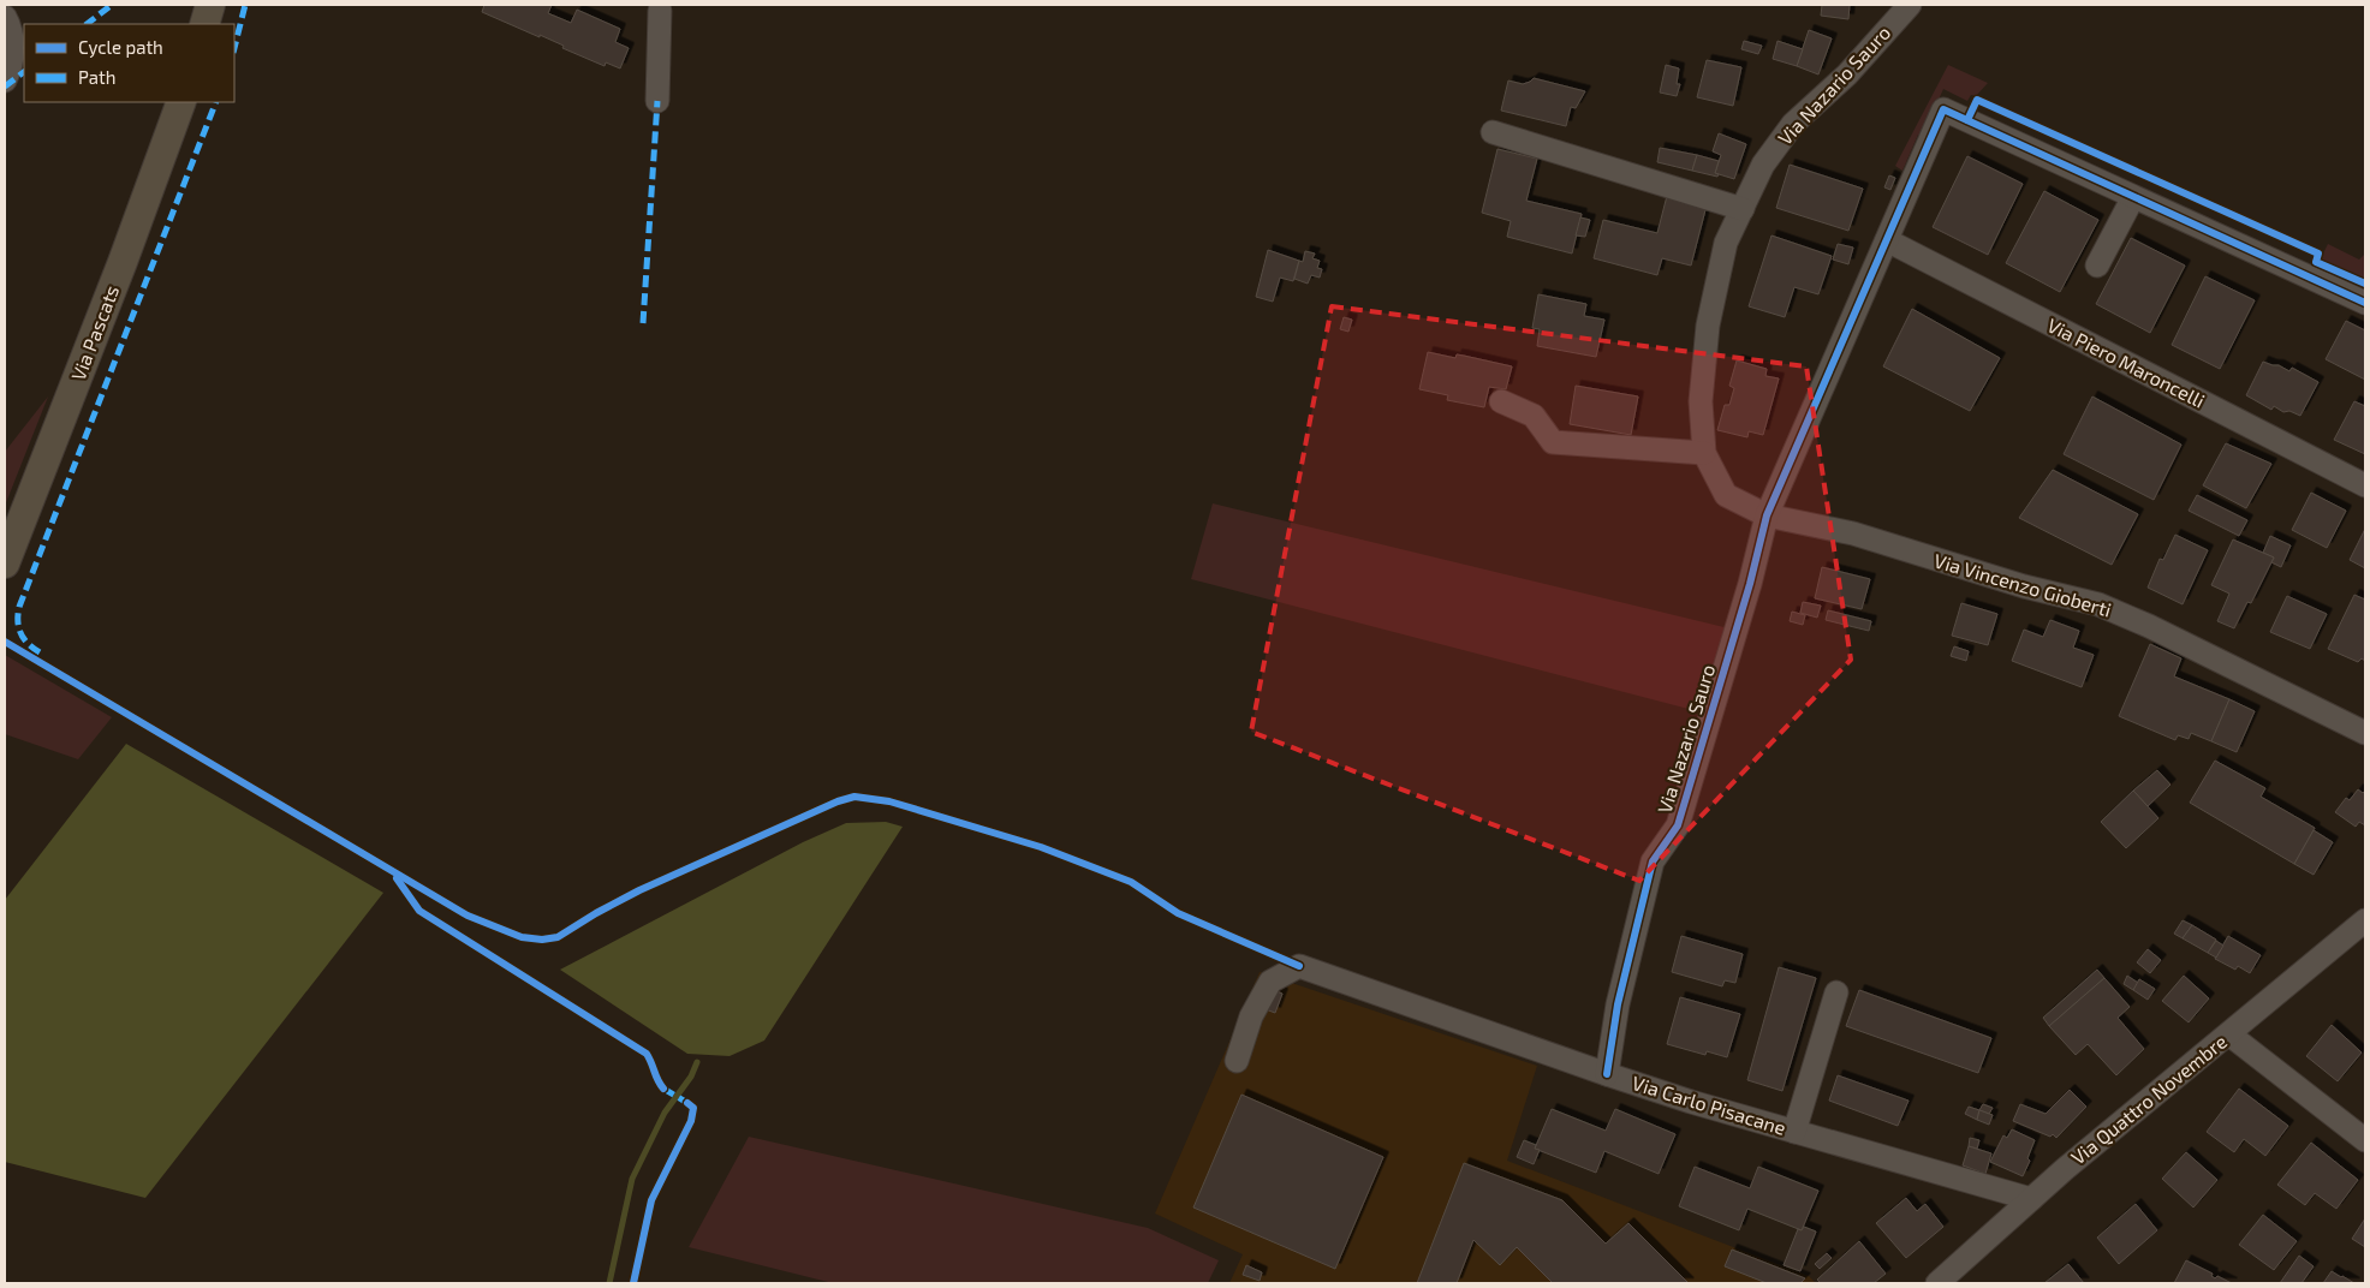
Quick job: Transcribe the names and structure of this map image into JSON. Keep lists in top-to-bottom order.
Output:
{
  "streets": {
    "main road": ["Via Pascats"],
    "street": [
      "Via Nazario Sauro",
      "Via Piero Maroncelli",
      "Via Vincenzo Gioberti",
      "Via Quattro Novembre",
      "Via Carlo Pisacane"
    ]
  },
  "crossings": [
    ["Via Nazario Sauro", "Via Vincenzo Gioberti"],
    ["Via Nazario Sauro", "Via Carlo Pisacane"],
    ["Via Quattro Novembre", "Via Carlo Pisacane"]
  ],
  "legend": ["Cycle path", "Path"]
}
